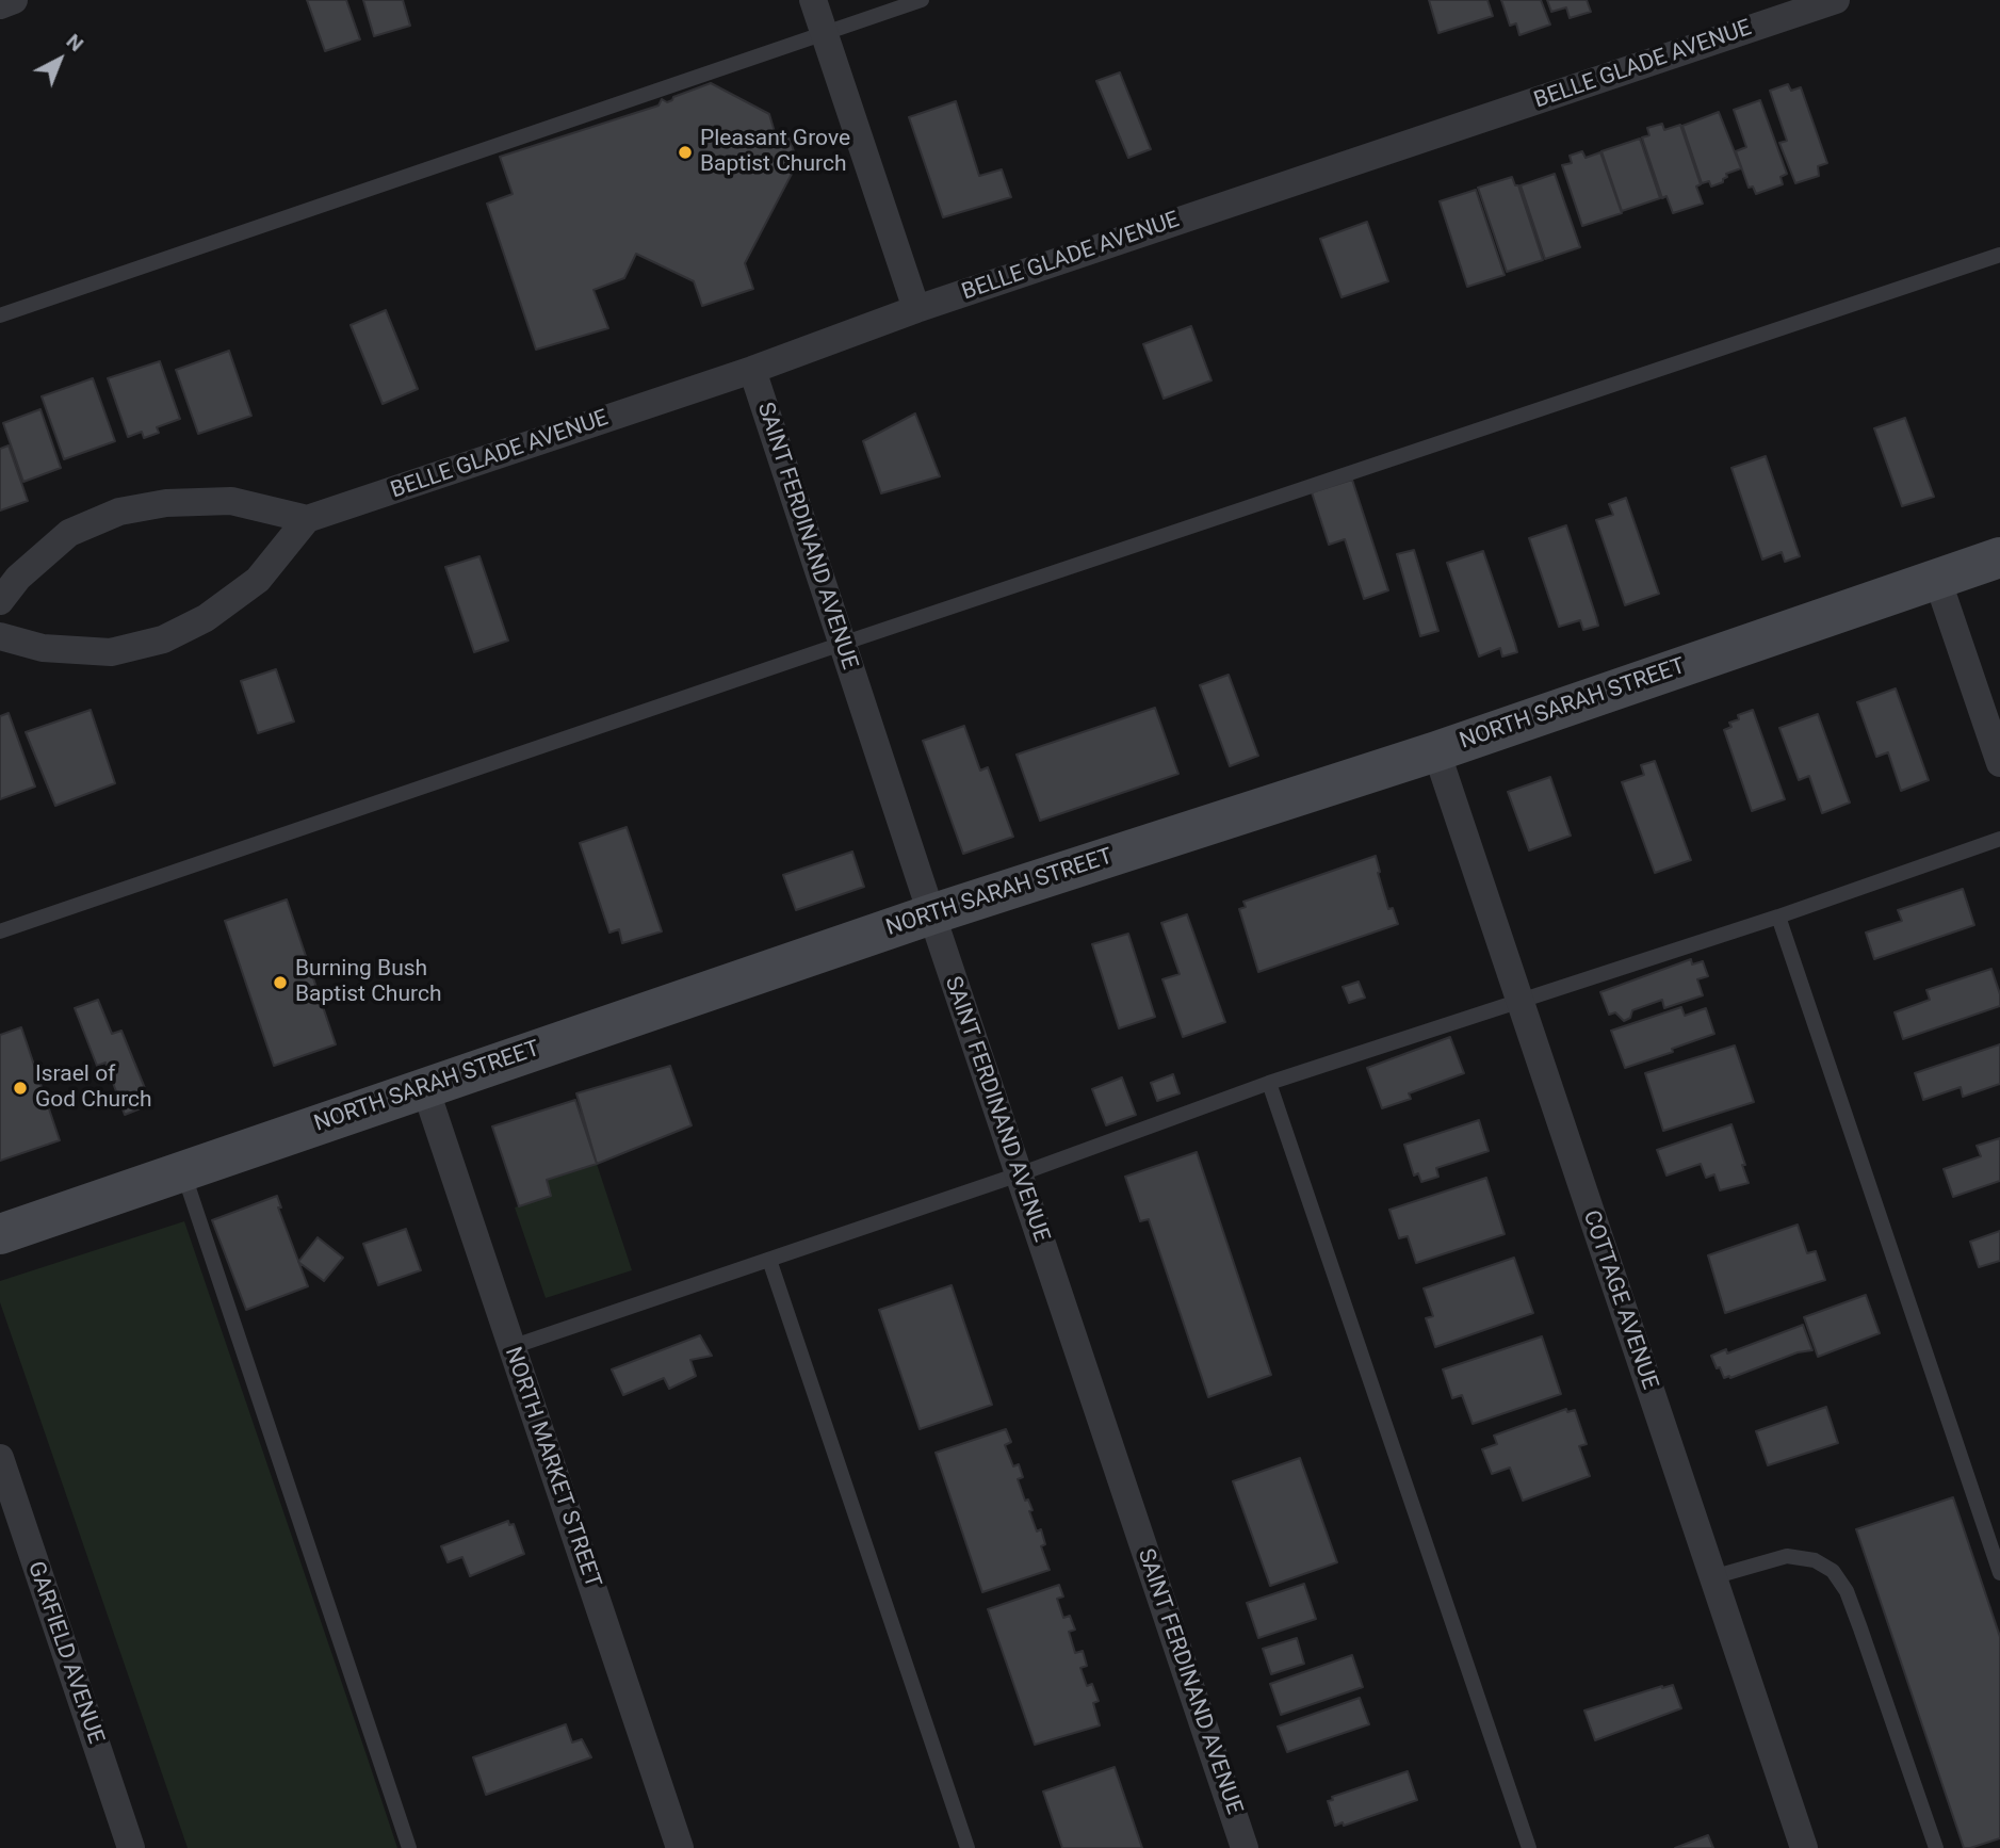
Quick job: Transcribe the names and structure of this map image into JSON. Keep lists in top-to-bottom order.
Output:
{
  "streets": {
    "street": [
      "BELLE GLADE AVENUE",
      "SAINT FERDINAND AVENUE",
      "NORTH SARAH STREET",
      "COTTAGE AVENUE",
      "NORTH MARKET STREET",
      "GARFIELD AVENUE"
    ]
  },
  "crossings": [
    ["BELLE GLADE AVENUE", "SAINT FERDINAND AVENUE"],
    ["SAINT FERDINAND AVENUE", "NORTH SARAH STREET"],
    ["NORTH SARAH STREET", "COTTAGE AVENUE"],
    ["NORTH SARAH STREET", "NORTH MARKET STREET"]
  ],
  "places": ["Pleasant Grove Baptist Church", "Burning Bush Baptist Church", "Israel of God Church"],
  "north": "top right"
}
